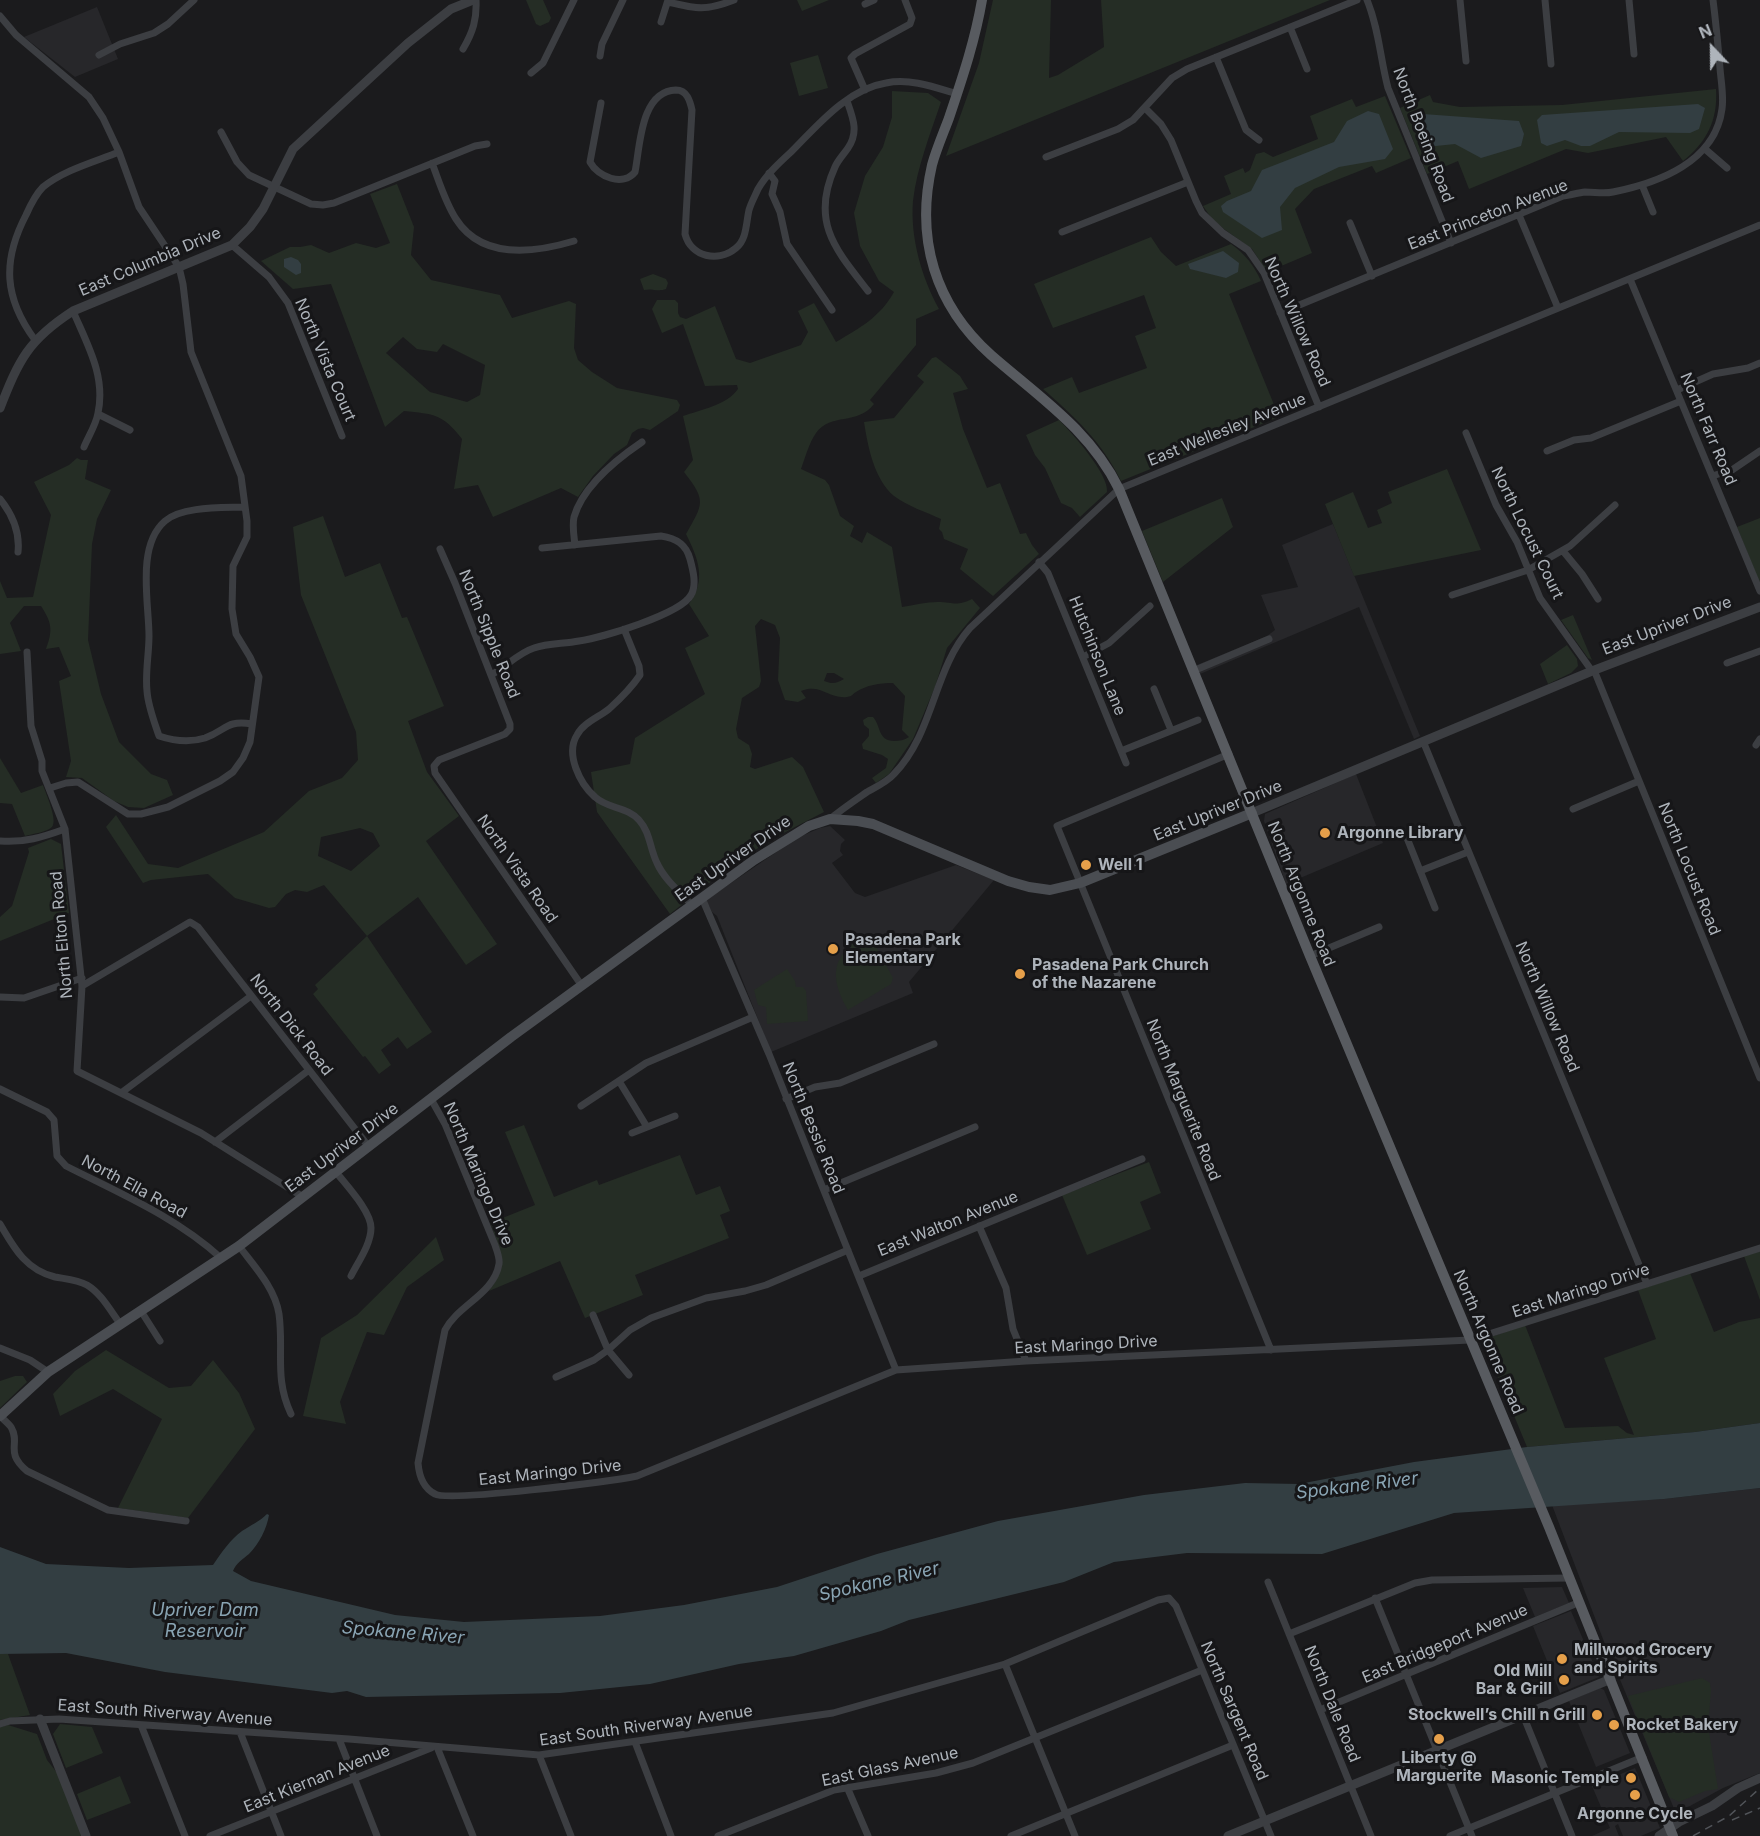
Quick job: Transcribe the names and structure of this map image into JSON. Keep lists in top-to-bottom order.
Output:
{
  "streets": {
    "main road": ["East Upriver Drive", "North Argonne Road"],
    "street": [
      "North Boeing Road",
      "East Princeton Avenue",
      "East Columbia Drive",
      "North Willow Road",
      "North Vista Court",
      "North Farr Road",
      "East Wellesley Avenue",
      "North Locust Court",
      "North Sipple Road",
      "Hutchinson Lane",
      "North Vista Road",
      "North Locust Road",
      "North Elton Road",
      "North Dick Road",
      "North Marguerite Road",
      "North Bessie Road",
      "North Maringo Drive",
      "North Ella Road",
      "East Walton Avenue",
      "East Maringo Drive",
      "East Bridgeport Avenue",
      "North Dale Road",
      "North Sargent Road",
      "East South Riverway Avenue",
      "East Glass Avenue",
      "East Kiernan Avenue"
    ]
  },
  "crossings": [
    ["North Boeing Road", "East Princeton Avenue"],
    ["East Princeton Avenue", "North Willow Road"],
    ["East Columbia Drive", "North Vista Court"],
    ["North Willow Road", "East Wellesley Avenue"],
    ["North Willow Road", "East Upriver Drive"],
    ["North Willow Road", "East Maringo Drive"],
    ["North Farr Road", "East Wellesley Avenue"],
    ["East Wellesley Avenue", "East Upriver Drive"],
    ["East Wellesley Avenue", "Hutchinson Lane"],
    ["East Wellesley Avenue", "North Argonne Road"],
    ["North Locust Court", "East Upriver Drive"],
    ["North Locust Court", "North Locust Road"],
    ["East Upriver Drive", "North Vista Road"],
    ["East Upriver Drive", "North Locust Road"],
    ["East Upriver Drive", "North Argonne Road"],
    ["East Upriver Drive", "North Elton Road"],
    ["East Upriver Drive", "North Dick Road"],
    ["East Upriver Drive", "North Marguerite Road"],
    ["East Upriver Drive", "North Bessie Road"],
    ["East Upriver Drive", "North Maringo Drive"],
    ["East Upriver Drive", "North Ella Road"],
    ["North Sipple Road", "North Vista Road"],
    ["North Argonne Road", "North Marguerite Road"],
    ["North Argonne Road", "East Maringo Drive"],
    ["North Argonne Road", "East Bridgeport Avenue"],
    ["North Elton Road", "North Dick Road"],
    ["North Marguerite Road", "East Maringo Drive"],
    ["North Bessie Road", "East Walton Avenue"],
    ["North Bessie Road", "East Maringo Drive"],
    ["North Maringo Drive", "East Maringo Drive"],
    ["East Bridgeport Avenue", "North Dale Road"],
    ["North Sargent Road", "East South Riverway Avenue"],
    ["North Sargent Road", "East Glass Avenue"],
    ["East South Riverway Avenue", "East Kiernan Avenue"]
  ],
  "water": ["Spokane River", "Upriver Dam Reservoir"],
  "places": [
    "Argonne Library",
    "Well 1",
    "Pasadena Park Elementary",
    "Pasadena Park Church of the Nazarene",
    "Millwood Grocery and Spirits",
    "Old Mill Bar & Grill",
    "Stockwell’s Chill n Grill",
    "Rocket Bakery",
    "Liberty @ Marguerite",
    "Masonic Temple",
    "Argonne Cycle"
  ],
  "north": "top"
}
